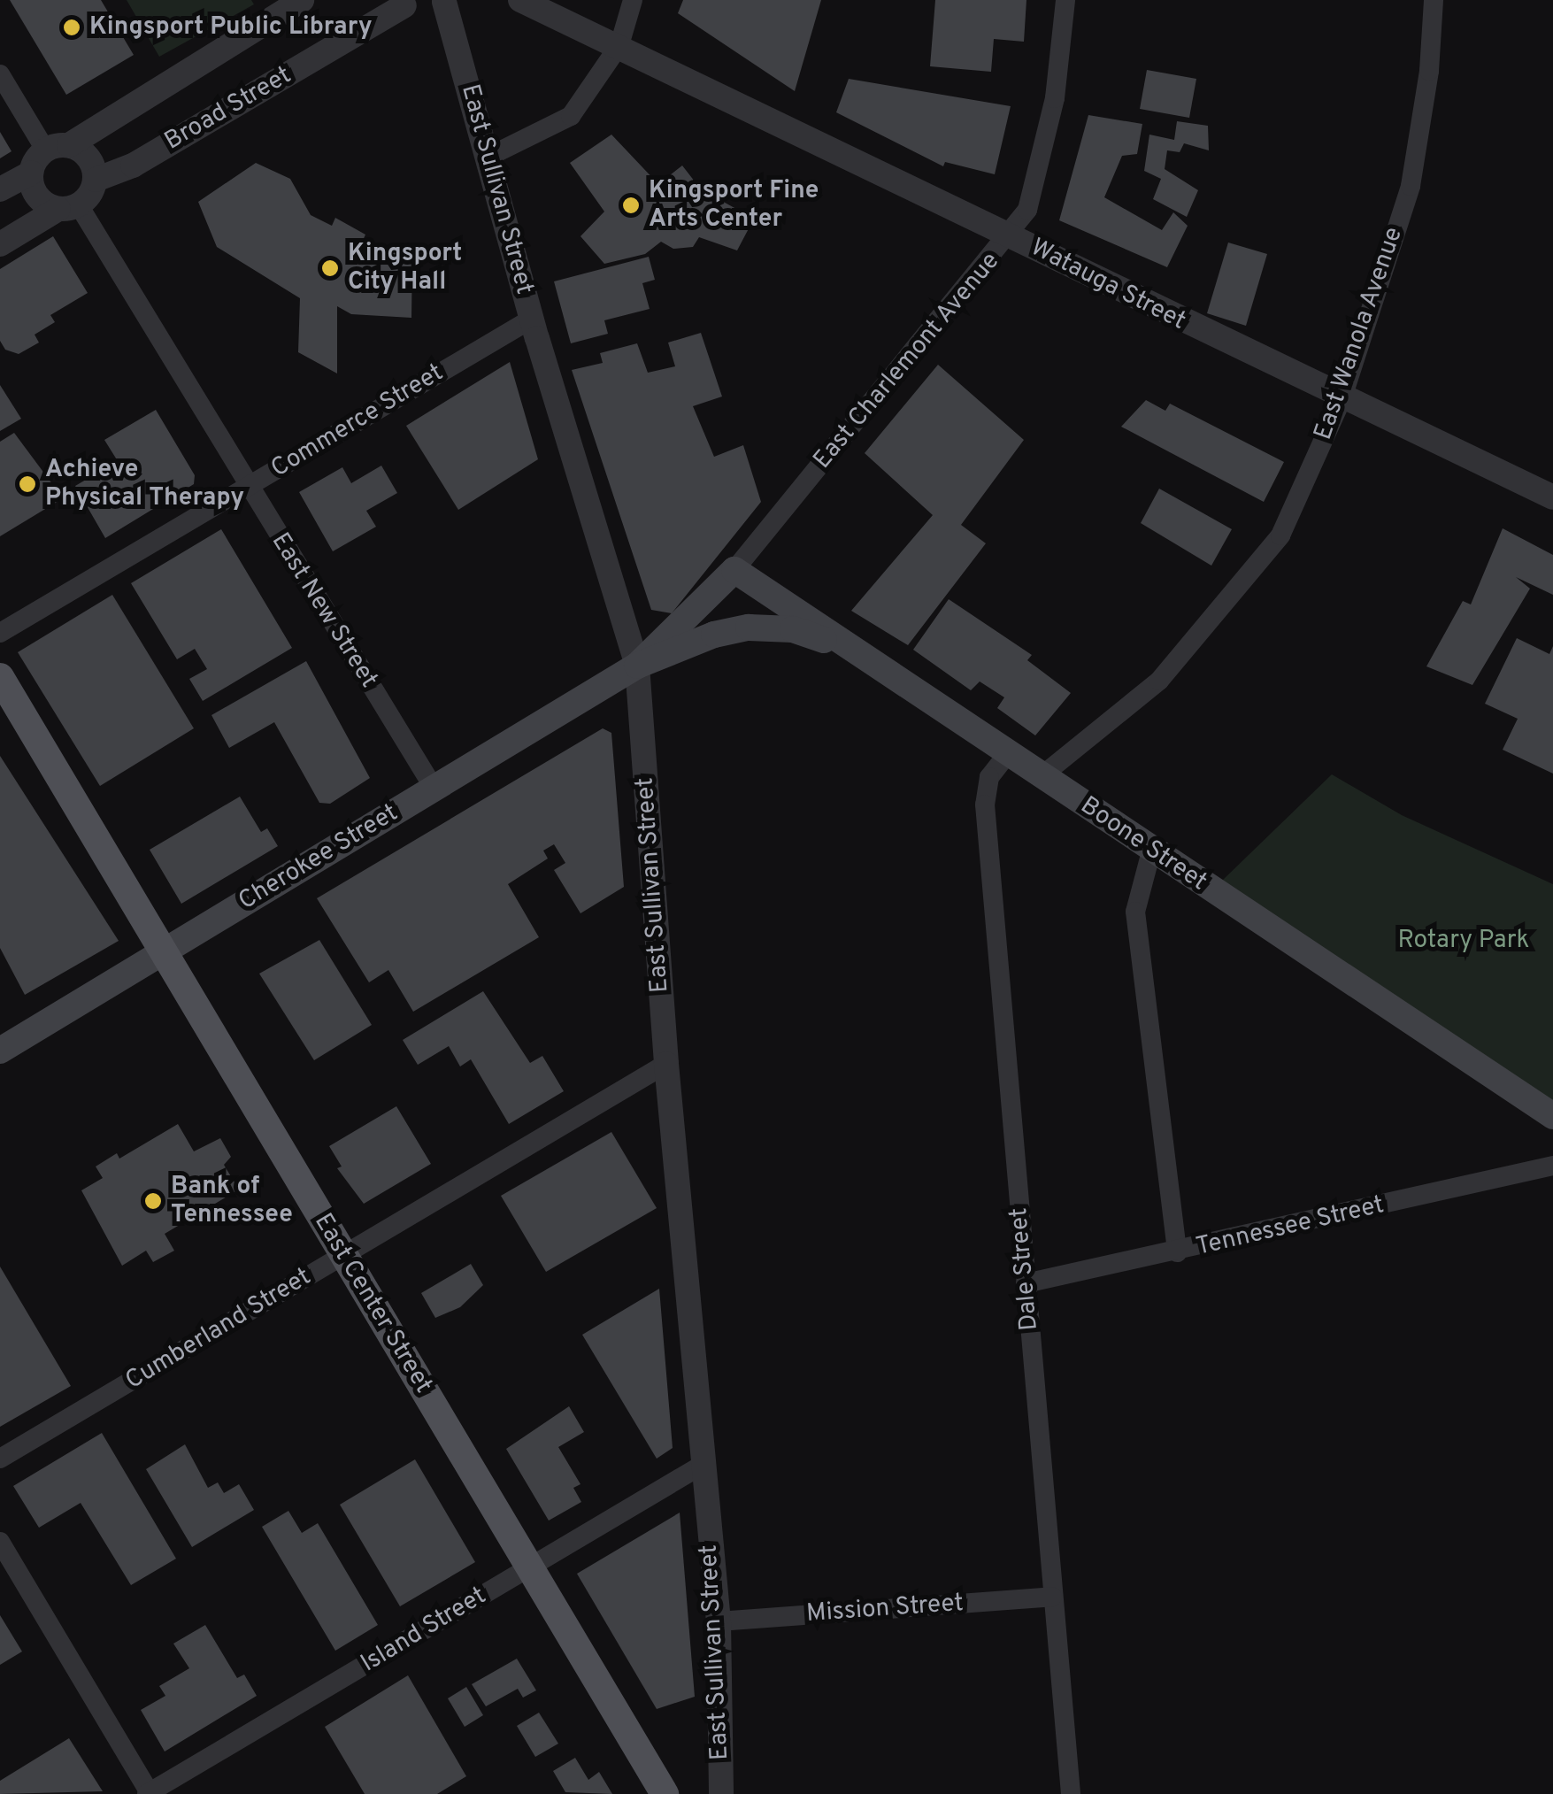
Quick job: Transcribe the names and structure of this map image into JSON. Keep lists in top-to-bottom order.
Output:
{
  "streets": {
    "main road": [
      "East Charlemont Avenue",
      "Boone Street",
      "Cherokee Street",
      "East Center Street"
    ],
    "street": [
      "Broad Street",
      "East Sullivan Street",
      "Watauga Street",
      "East Wanola Avenue",
      "Commerce Street",
      "East New Street",
      "Tennessee Street",
      "Dale Street",
      "Cumberland Street",
      "Mission Street",
      "Island Street"
    ]
  },
  "crossings": [
    ["Broad Street", "East New Street"],
    ["East Sullivan Street", "East Charlemont Avenue"],
    ["East Sullivan Street", "Commerce Street"],
    ["East Sullivan Street", "Cherokee Street"],
    ["East Sullivan Street", "Cumberland Street"],
    ["East Sullivan Street", "Mission Street"],
    ["East Sullivan Street", "Island Street"],
    ["Watauga Street", "East Wanola Avenue"],
    ["Watauga Street", "East Charlemont Avenue"],
    ["East Wanola Avenue", "Boone Street"],
    ["East Charlemont Avenue", "Boone Street"],
    ["East Charlemont Avenue", "Cherokee Street"],
    ["Commerce Street", "East New Street"],
    ["East New Street", "Cherokee Street"],
    ["Boone Street", "Dale Street"],
    ["Cherokee Street", "East Center Street"],
    ["Tennessee Street", "Dale Street"],
    ["Dale Street", "Mission Street"],
    ["East Center Street", "Cumberland Street"],
    ["East Center Street", "Island Street"]
  ],
  "parks": ["Rotary Park"],
  "places": [
    "Kingsport Public Library",
    "Kingsport Fine Arts Center",
    "Kingsport City Hall",
    "Achieve Physical Therapy",
    "Bank of Tennessee"
  ]
}
